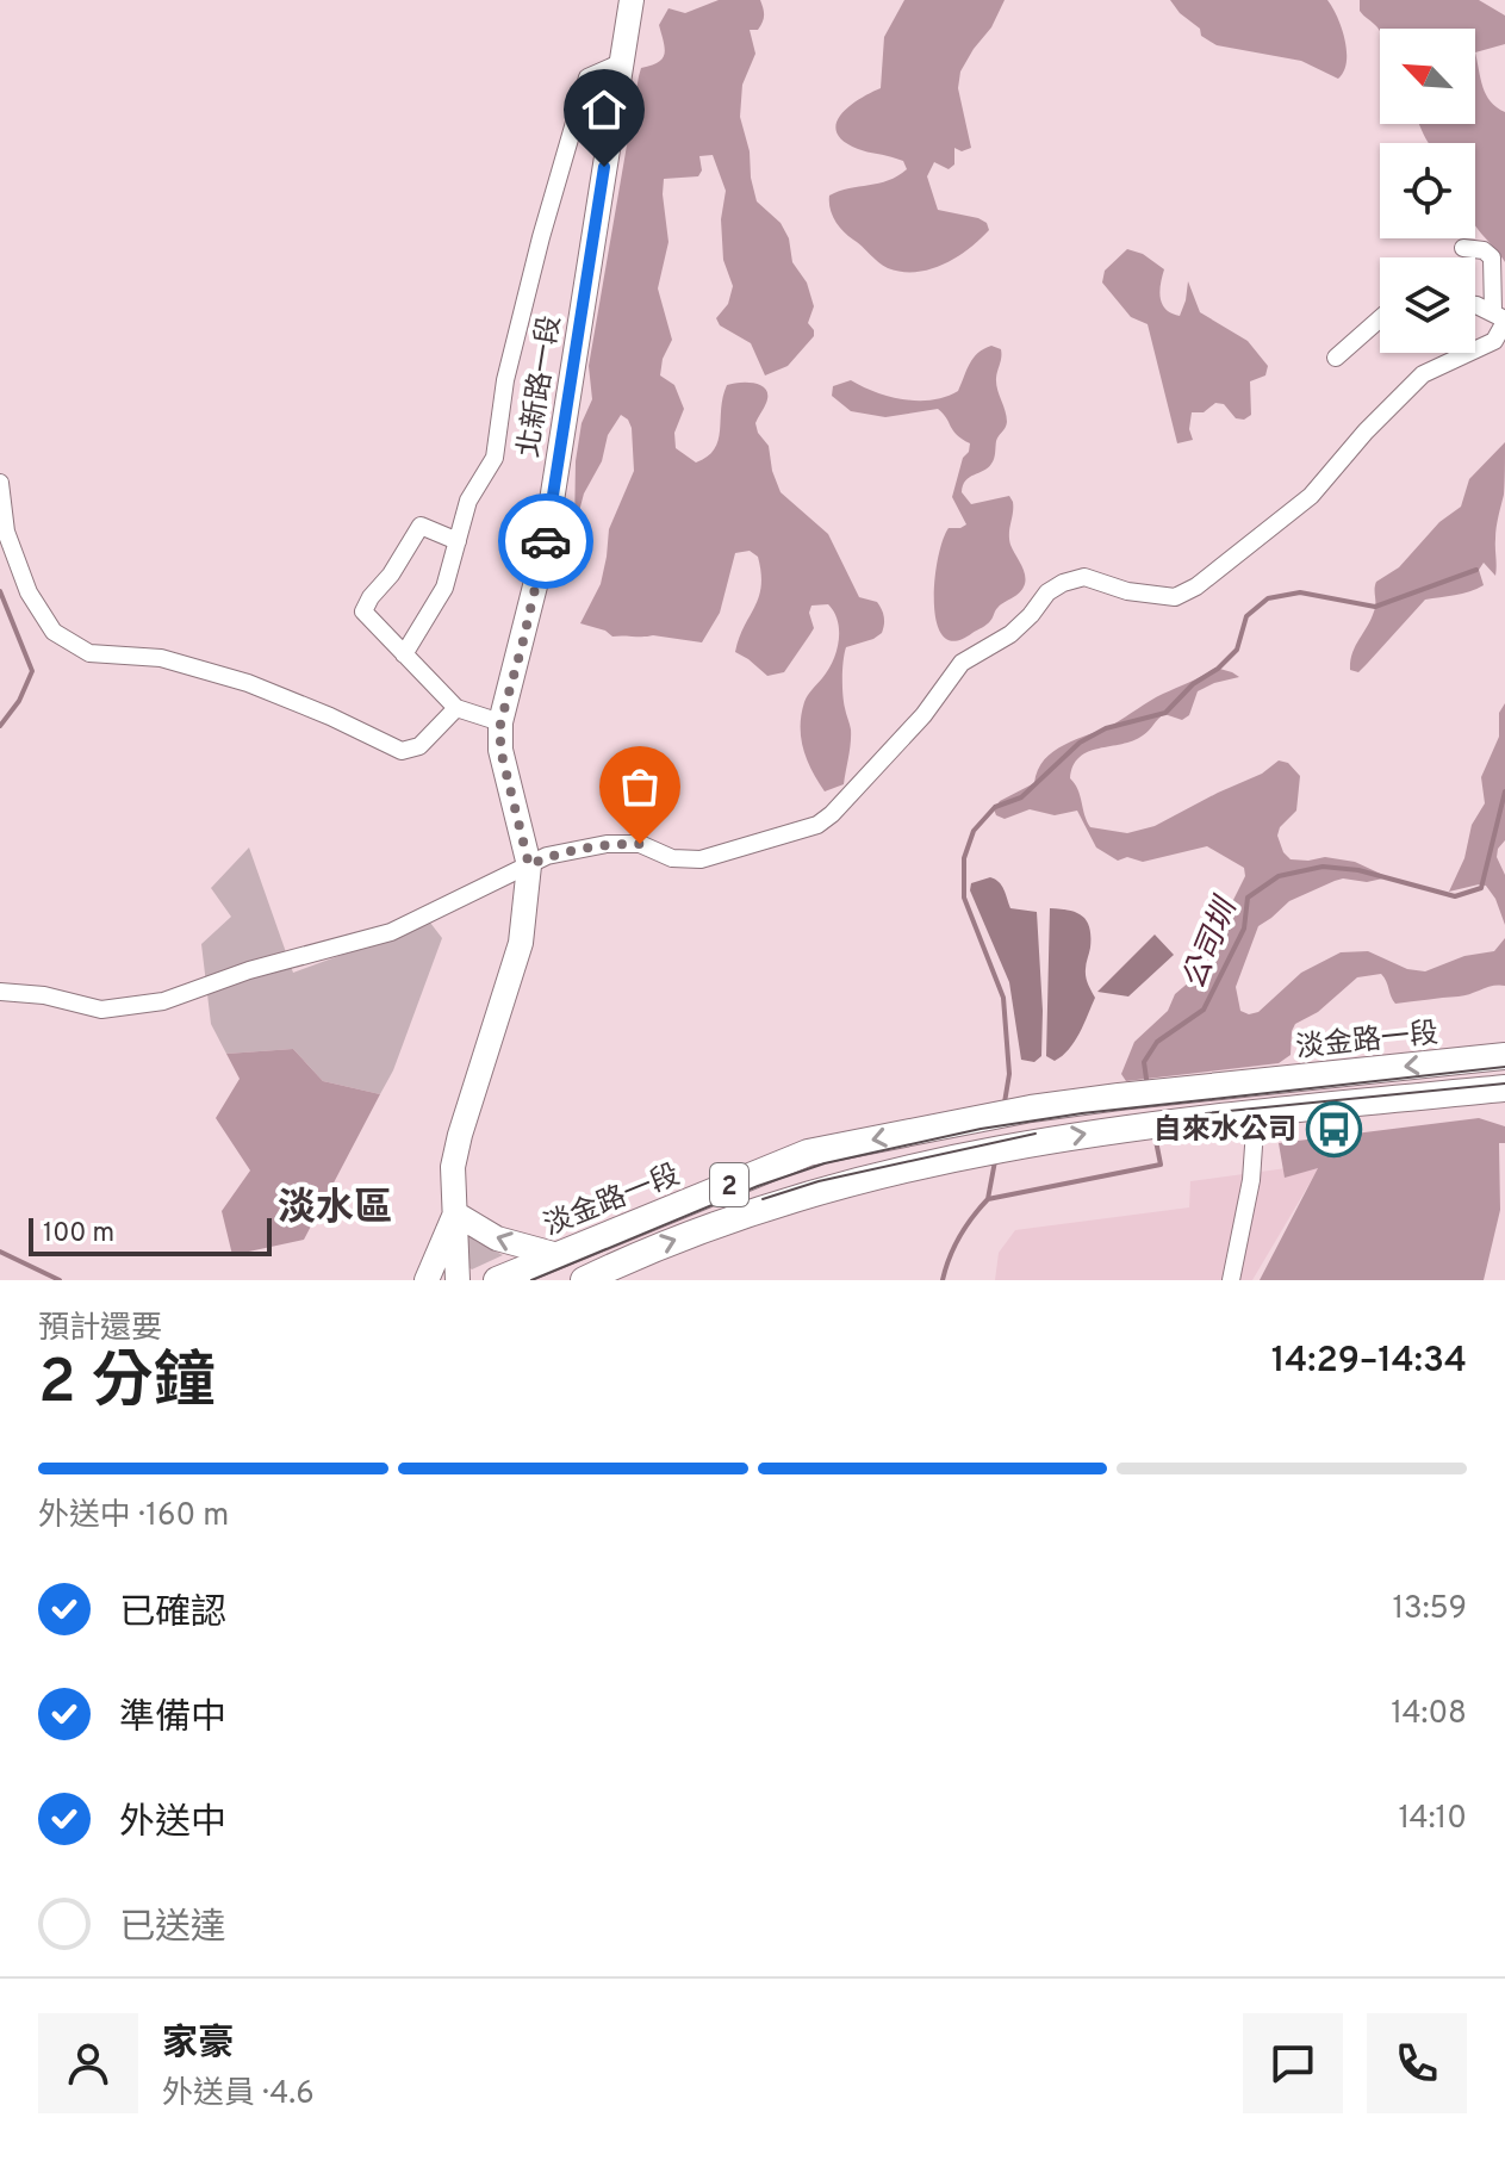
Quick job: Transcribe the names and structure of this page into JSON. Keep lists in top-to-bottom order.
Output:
{
  "streets": {
    "main road": ["北新路一段", "淡金路一段", "2"]
  },
  "districts": ["淡水區"],
  "water": ["公司圳"],
  "places": {
    "bus stop": ["自來水公司"]
  },
  "scale_bar": "100 m",
  "north": "top left",
  "page": {
    "scale": "100 m",
    "heading": ["2 分鐘", "預計還要", "14:29–14:34"],
    "panel": ["家豪", "外送員 · 4.6"],
    "bar": "外送中 · 160 m",
    "list": [
      ["已確認", "13:59"],
      ["準備中", "14:08"],
      ["外送中", "14:10"],
      "已送達"
    ]
  }
}
